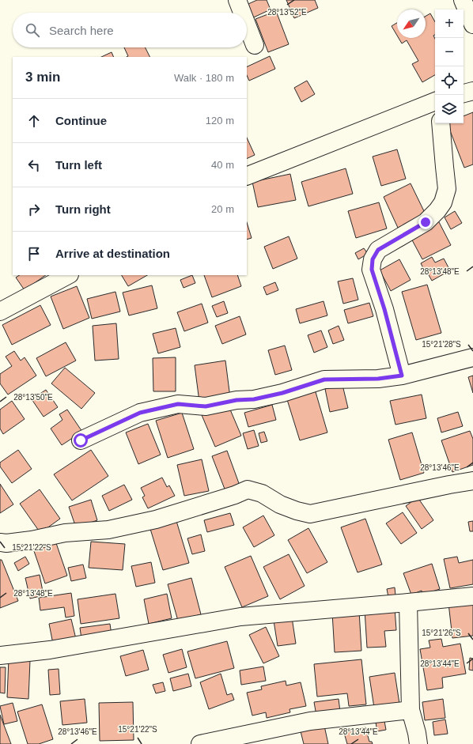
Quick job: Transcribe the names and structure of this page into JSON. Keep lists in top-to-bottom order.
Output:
{
  "north": "bottom left",
  "page": {
    "map_buttons": ["+", "−"],
    "search": "Search here",
    "heading": ["3 min", "Walk · 180 m"],
    "list": [
      ["Continue", "120 m"],
      ["Turn left", "40 m"],
      ["Turn right", "20 m"],
      "Arrive at destination"
    ]
  },
  "coordinates": [
    "28°13'52\"E",
    "28°13'48\"E",
    "15°21'28\"S",
    "28°13'50\"E",
    "28°13'46\"E",
    "15°21'22\"S",
    "15°21'26\"S",
    "28°13'44\"E"
  ]
}
